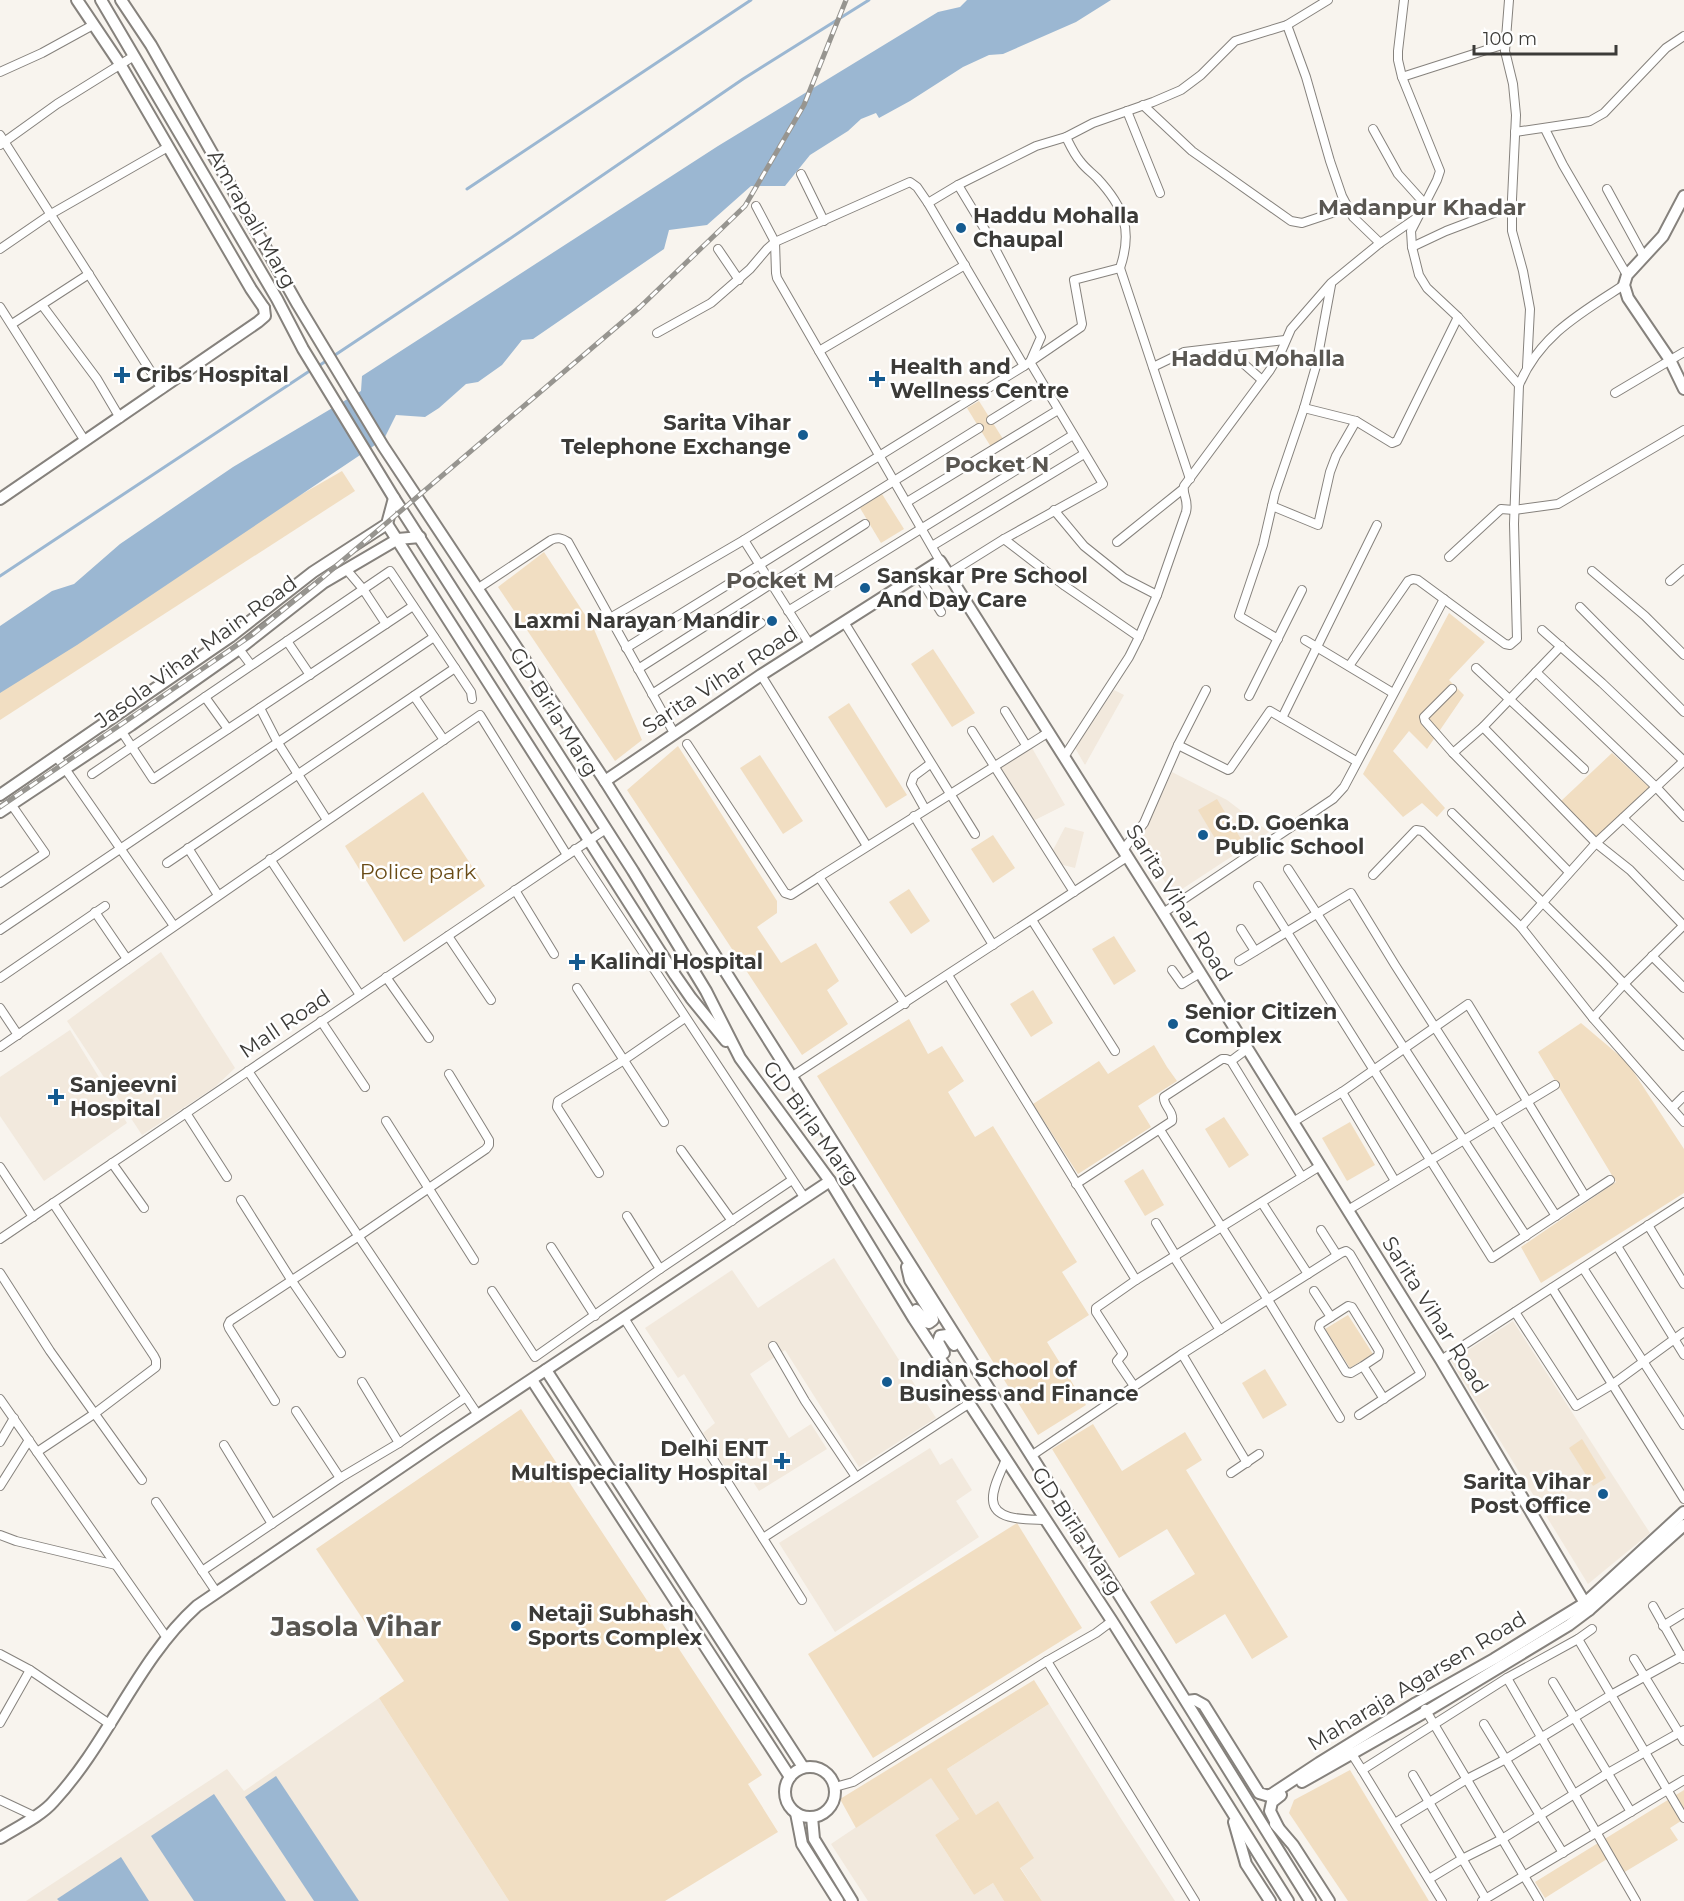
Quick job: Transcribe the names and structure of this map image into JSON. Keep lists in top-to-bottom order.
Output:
{
  "streets": {
    "street": [
      "Amrapali Marg",
      "Jasola Vihar Main Road",
      "Sarita Vihar Road",
      "GD Birla Marg",
      "Mall Road",
      "Maharaja Agarsen Road"
    ]
  },
  "crossings": [
    ["Amrapali Marg", "GD Birla Marg"],
    ["Jasola Vihar Main Road", "GD Birla Marg"],
    ["Sarita Vihar Road", "GD Birla Marg"],
    ["Sarita Vihar Road", "Maharaja Agarsen Road"],
    ["GD Birla Marg", "Mall Road"],
    ["GD Birla Marg", "Maharaja Agarsen Road"]
  ],
  "districts": [
    "Madanpur Khadar",
    "Haddu Mohalla",
    "Pocket N",
    "Pocket M",
    "Jasola Vihar"
  ],
  "parks": ["Police park"],
  "places": {
    "other": [
      "Haddu Mohalla Chaupal",
      "Sarita Vihar Telephone Exchange",
      "Sanskar Pre School And Day Care",
      "Laxmi Narayan Mandir",
      "G.D. Goenka Public School",
      "Senior Citizen Complex",
      "Indian School of Business and Finance",
      "Sarita Vihar Post Office",
      "Netaji Subhash Sports Complex"
    ],
    "health": [
      "Cribs Hospital",
      "Health and Wellness Centre",
      "Kalindi Hospital",
      "Sanjeevni Hospital",
      "Delhi ENT Multispeciality Hospital"
    ]
  },
  "scale_bar": "100 m"
}
